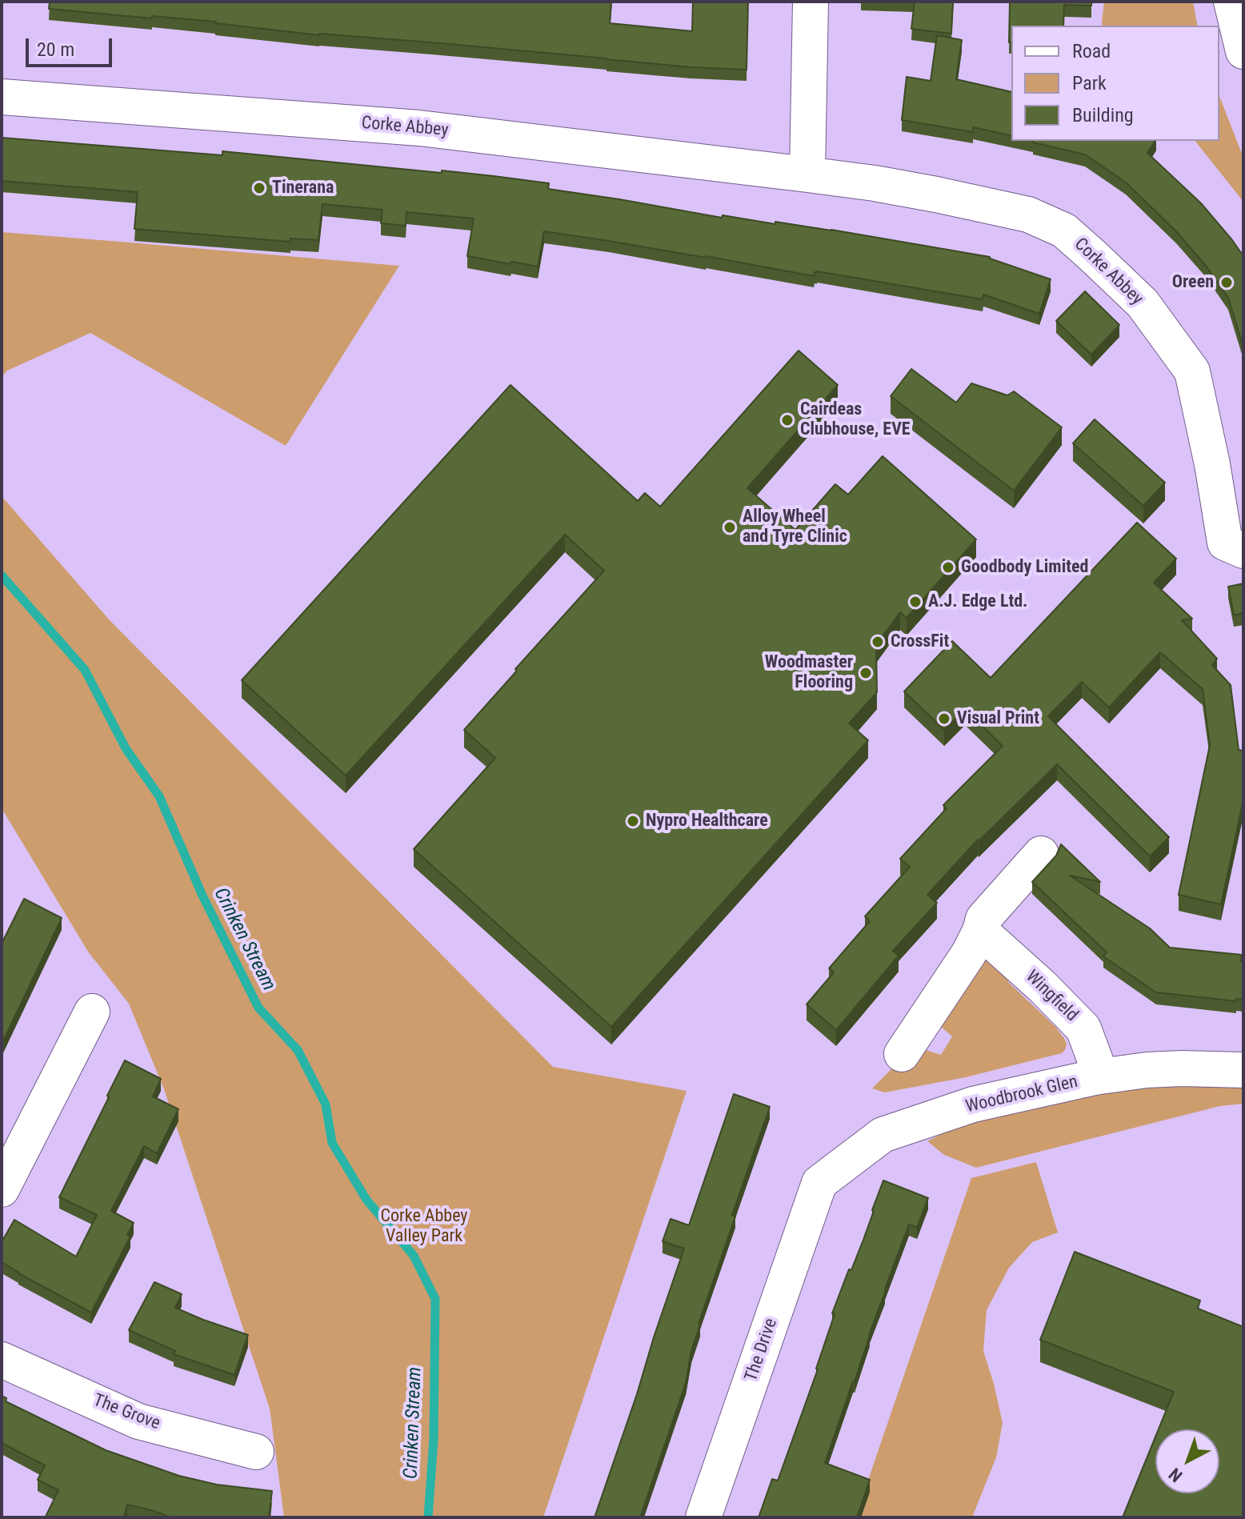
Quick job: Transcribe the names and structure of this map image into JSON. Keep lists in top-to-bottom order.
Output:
{
  "streets": {
    "street": [
      "Corke Abbey",
      "Wingfield",
      "Woodbrook Glen",
      "The Drive",
      "The Grove"
    ]
  },
  "crossings": [
    ["Wingfield", "Woodbrook Glen"],
    ["Woodbrook Glen", "The Drive"]
  ],
  "water": ["Crinken Stream"],
  "parks": ["Corke Abbey Valley Park"],
  "places": [
    "Tinerana",
    "Oreen",
    "Cairdeas Clubhouse, EVE",
    "Alloy Wheel and Tyre Clinic",
    "Goodbody Limited",
    "A.J. Edge Ltd.",
    "CrossFit",
    "Woodmaster Flooring",
    "Visual Print",
    "Nypro Healthcare"
  ],
  "legend": ["Road", "Park", "Building"],
  "scale_bar": "20 m",
  "north": "bottom left"
}
